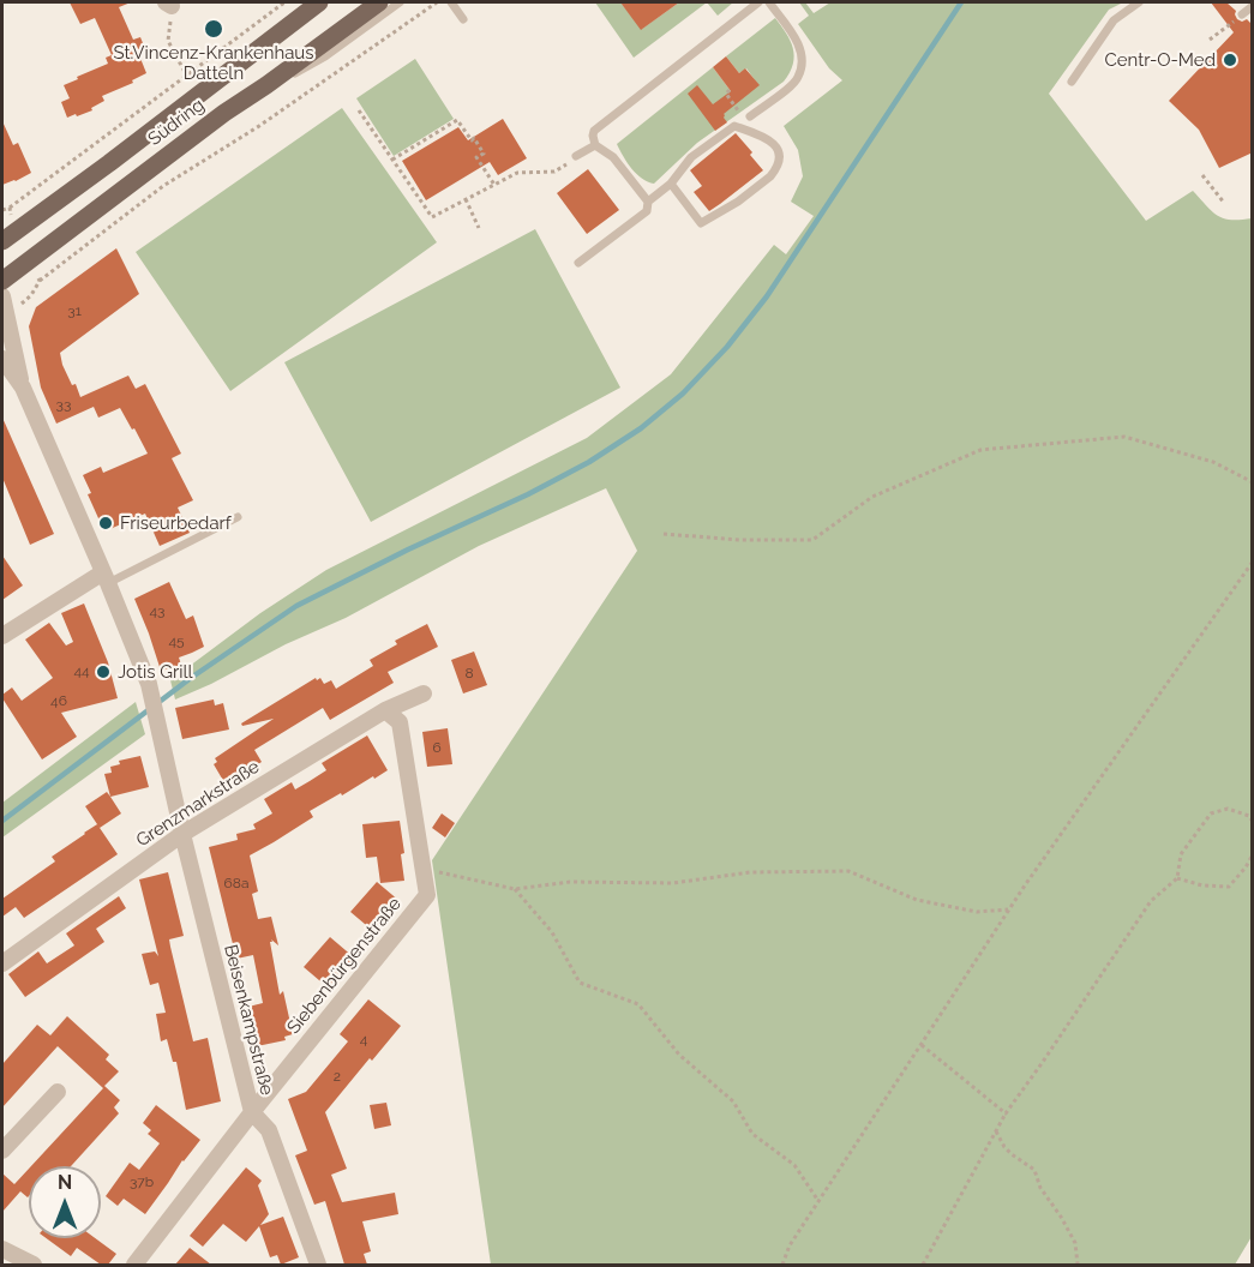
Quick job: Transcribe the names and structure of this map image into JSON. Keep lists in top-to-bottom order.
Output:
{
  "streets": {
    "main road": ["Südring"],
    "street": ["Grenzmarkstraße", "Siebenbürgenstraße", "Beisenkampstraße"]
  },
  "crossings": [
    ["Grenzmarkstraße", "Siebenbürgenstraße"],
    ["Grenzmarkstraße", "Beisenkampstraße"],
    ["Siebenbürgenstraße", "Beisenkampstraße"]
  ],
  "places": [
    "St.Vincenz-Krankenhaus Datteln",
    "Centr-O-Med",
    "Friseurbedarf",
    "Jotis Grill"
  ],
  "house_numbers": [
    "31",
    "33",
    "43",
    "45",
    "44",
    "8",
    "46",
    "6",
    "68a",
    "4",
    "2",
    "37b"
  ],
  "north": "top"
}
